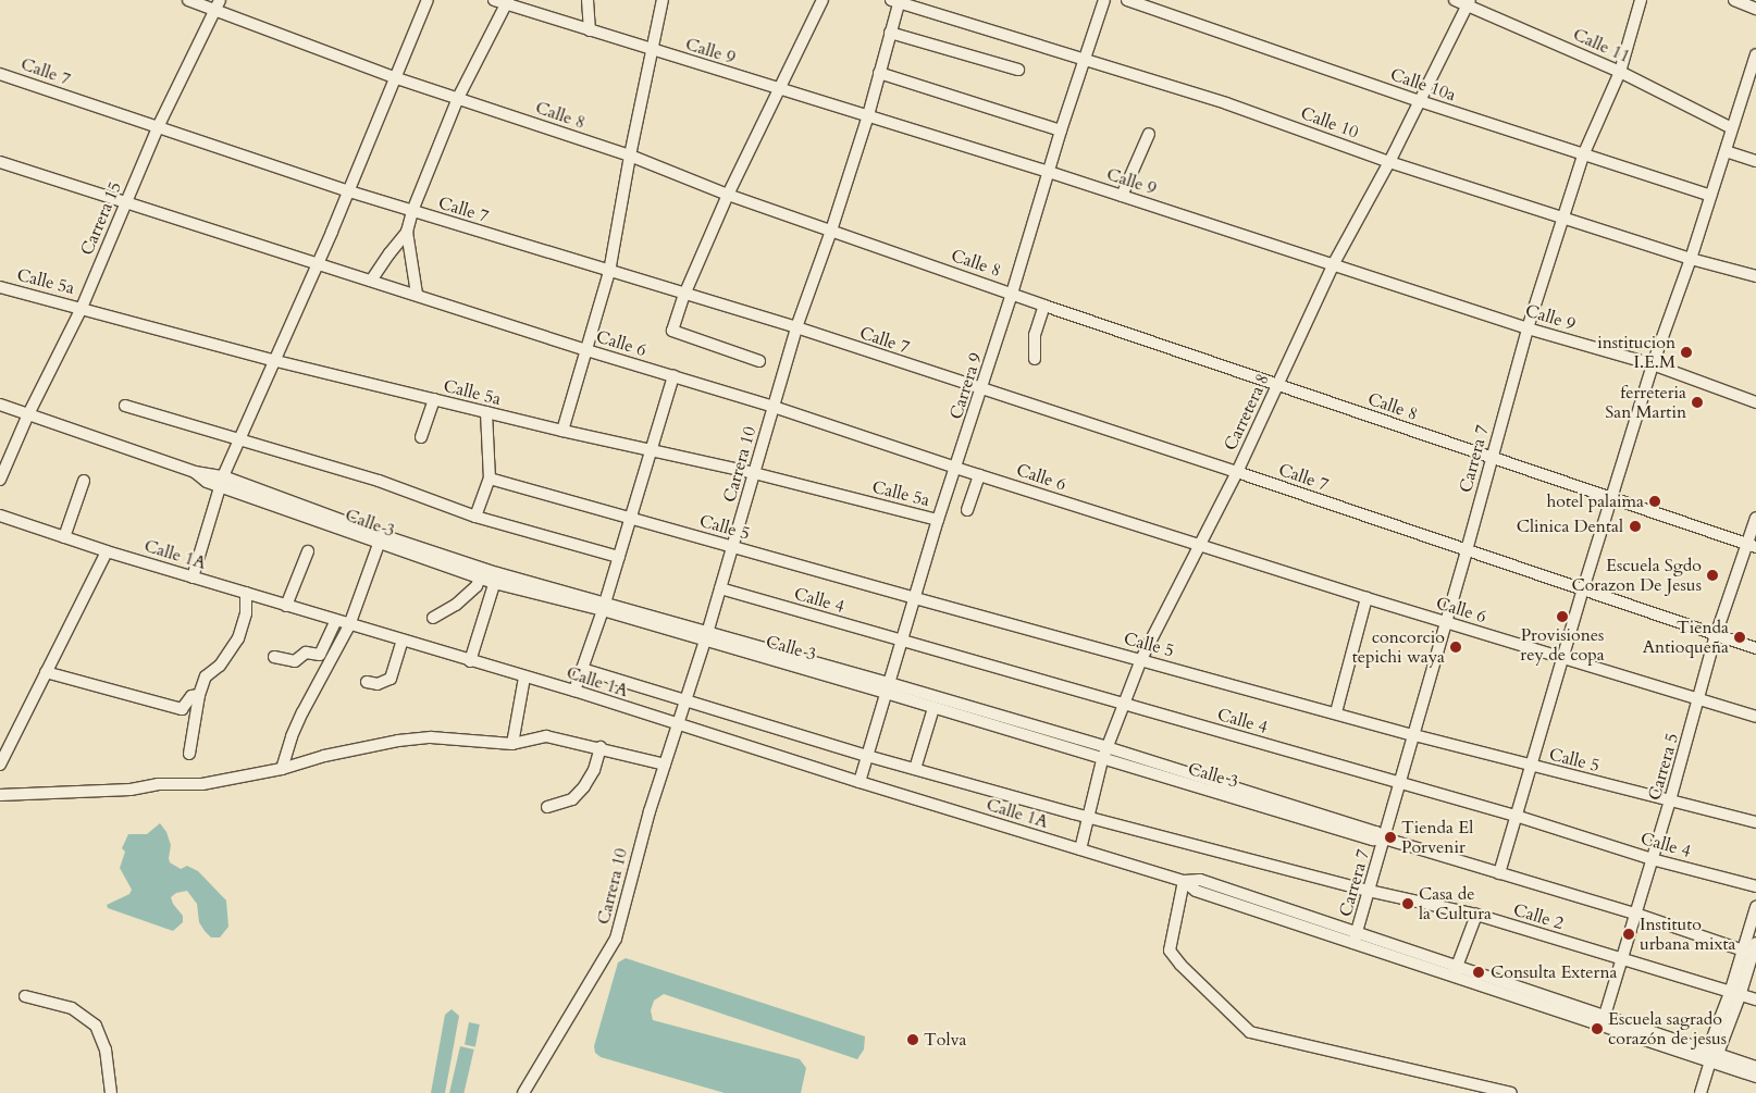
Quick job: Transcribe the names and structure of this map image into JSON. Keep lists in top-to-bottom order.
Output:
{
  "streets": {
    "street": [
      "Calle 11",
      "Calle 9",
      "Calle 7",
      "Calle 10a",
      "Calle 8",
      "Calle 10",
      "Carrera 15",
      "Calle 5a",
      "Calle 6",
      "Carrera 9",
      "Carretera 8",
      "Carrera 7",
      "Carrera 10",
      "Calle 3",
      "Calle 5",
      "Calle 1A",
      "Calle 4",
      "Carrera 5",
      "Calle 2"
    ]
  },
  "crossings": [
    ["Calle 11", "Carretera 8"],
    ["Calle 11", "Carrera 7"],
    ["Calle 9", "Carrera 9"],
    ["Calle 9", "Carretera 8"],
    ["Calle 9", "Carrera 7"],
    ["Calle 9", "Carrera 10"],
    ["Calle 7", "Carrera 15"],
    ["Calle 7", "Carrera 9"],
    ["Calle 7", "Carretera 8"],
    ["Calle 7", "Carrera 7"],
    ["Calle 7", "Carrera 10"],
    ["Calle 7", "Carrera 5"],
    ["Calle 10a", "Carretera 8"],
    ["Calle 10a", "Carrera 7"],
    ["Calle 8", "Carrera 15"],
    ["Calle 8", "Carrera 9"],
    ["Calle 8", "Carretera 8"],
    ["Calle 8", "Carrera 7"],
    ["Calle 8", "Carrera 10"],
    ["Calle 8", "Carrera 5"],
    ["Calle 10", "Carrera 9"],
    ["Calle 10", "Carretera 8"],
    ["Calle 10", "Carrera 7"],
    ["Calle 10", "Carrera 10"],
    ["Carrera 15", "Calle 5a"],
    ["Carrera 15", "Calle 6"],
    ["Carrera 15", "Calle 3"],
    ["Calle 5a", "Carrera 9"],
    ["Calle 5a", "Carrera 10"],
    ["Calle 6", "Carrera 9"],
    ["Calle 6", "Carretera 8"],
    ["Calle 6", "Carrera 7"],
    ["Calle 6", "Carrera 10"],
    ["Calle 6", "Carrera 5"],
    ["Carrera 9", "Calle 3"],
    ["Carrera 9", "Calle 5"],
    ["Carrera 9", "Calle 1A"],
    ["Carrera 9", "Calle 4"],
    ["Carrera 9", "Calle 2"],
    ["Carretera 8", "Calle 3"],
    ["Carretera 8", "Calle 5"],
    ["Carretera 8", "Calle 1A"],
    ["Carretera 8", "Calle 4"],
    ["Carretera 8", "Calle 2"],
    ["Carrera 7", "Calle 3"],
    ["Carrera 7", "Calle 5"],
    ["Carrera 7", "Calle 1A"],
    ["Carrera 7", "Calle 4"],
    ["Carrera 7", "Calle 2"],
    ["Carrera 10", "Calle 3"],
    ["Carrera 10", "Calle 5"],
    ["Carrera 10", "Calle 1A"],
    ["Carrera 10", "Calle 4"],
    ["Carrera 10", "Calle 2"],
    ["Calle 3", "Carrera 5"],
    ["Calle 5", "Carrera 5"],
    ["Calle 1A", "Carrera 5"],
    ["Calle 4", "Carrera 5"],
    ["Carrera 5", "Calle 2"]
  ],
  "places": [
    "institucion I.E.M",
    "ferreteria San Martin",
    "hotel palaima",
    "Clinica Dental",
    "Escuela Sgdo Corazon De Jesus",
    "Provisiones rey de copa",
    "Tienda Antioqueña",
    "concorcio tepichi waya",
    "Tienda El Porvenir",
    "Casa de la Cultura",
    "Instituto urbana mixta",
    "Consulta Externa",
    "Escuela sagrado corazón de jesus",
    "Tolva"
  ]
}
